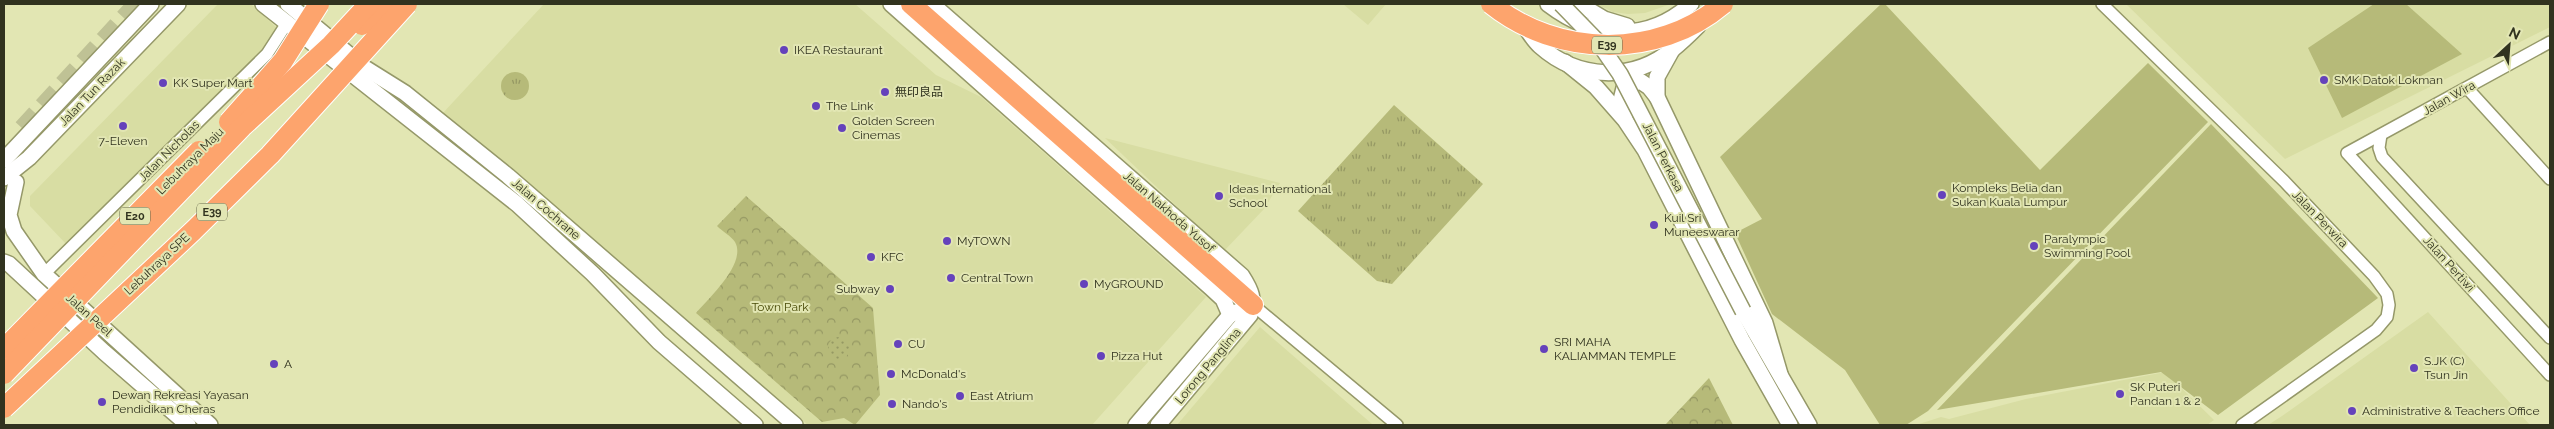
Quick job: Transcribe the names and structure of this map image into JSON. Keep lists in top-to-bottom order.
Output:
{
  "streets": {
    "highway": [
      "E39",
      "Lebuhraya Maju",
      "E20",
      "Lebuhraya SPE"
    ],
    "street": [
      "Jalan Tun Razak",
      "Jalan Wira",
      "Jalan Nicholas",
      "Jalan Perkasa",
      "Jalan Cochrane",
      "Jalan Nakhoda Yusof",
      "Jalan Perwira",
      "Jalan Pertiwi",
      "Jalan Peel",
      "Lorong Panglima"
    ]
  },
  "crossings": [
    ["Jalan Tun Razak", "Jalan Peel"],
    ["Jalan Wira", "Jalan Pertiwi"],
    ["Jalan Nicholas", "Jalan Cochrane"],
    ["Jalan Nicholas", "Jalan Peel"],
    ["Jalan Nakhoda Yusof", "Lorong Panglima"]
  ],
  "parks": ["Town Park"],
  "places": [
    "IKEA Restaurant",
    "SMK Datok Lokman",
    "KK Super Mart",
    "無印良品",
    "The Link",
    "7-Eleven",
    "Golden Screen Cinemas",
    "Kompleks Belia dan Sukan Kuala Lumpur",
    "Ideas International School",
    "Kuil Sri Muneeswarar",
    "MyTOWN",
    "Paralympic Swimming Pool",
    "KFC",
    "Central Town",
    "MyGROUND",
    "Subway",
    "CU",
    "SRI MAHA KALIAMMAN TEMPLE",
    "Pizza Hut",
    "A",
    "S.JK (C) Tsun Jin",
    "McDonald's",
    "SK Puteri Pandan 1 & 2",
    "East Atrium",
    "Dewan Rekreasi Yayasan Pendidikan Cheras",
    "Nando's",
    "Administrative & Teachers Office"
  ],
  "north": "top right"
}
